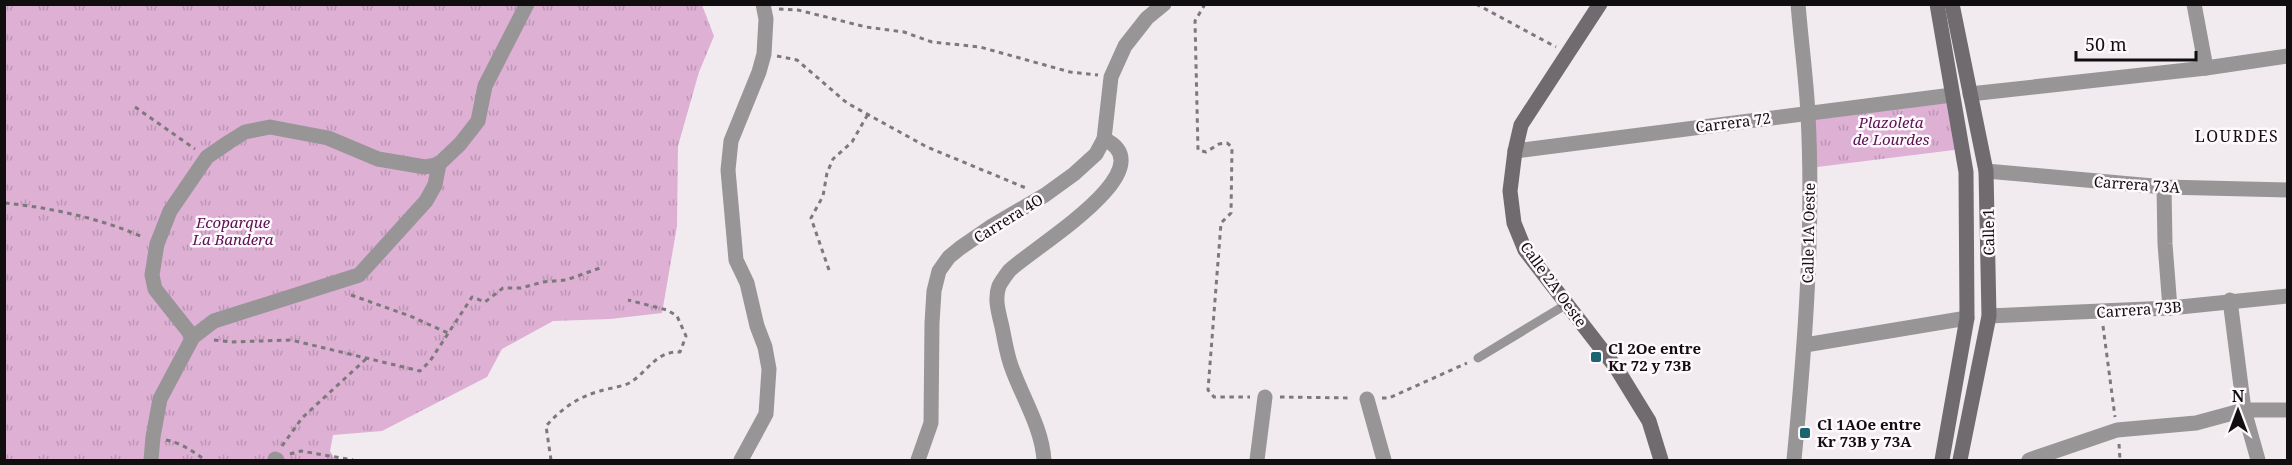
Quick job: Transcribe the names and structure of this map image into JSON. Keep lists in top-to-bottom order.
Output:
{
  "streets": {
    "street": [
      "Carrera 72",
      "Carrera 73A",
      "Carrera 4O",
      "Calle 1",
      "Calle 1A Oeste",
      "Calle 2A Oeste",
      "Carrera 73B"
    ]
  },
  "crossings": [
    ["Carrera 72", "Calle 1"],
    ["Carrera 72", "Calle 1A Oeste"],
    ["Carrera 72", "Calle 2A Oeste"],
    ["Carrera 73A", "Calle 1"],
    ["Calle 1", "Carrera 73B"]
  ],
  "districts": ["LOURDES"],
  "parks": ["Plazoleta de Lourdes", "Ecoparque La Bandera"],
  "places": {
    "transit": ["Cl 2Oe entre Kr 72 y 73B", "Cl 1AOe entre Kr 73B y 73A"]
  },
  "scale_bar": "50 m",
  "north": "top"
}
